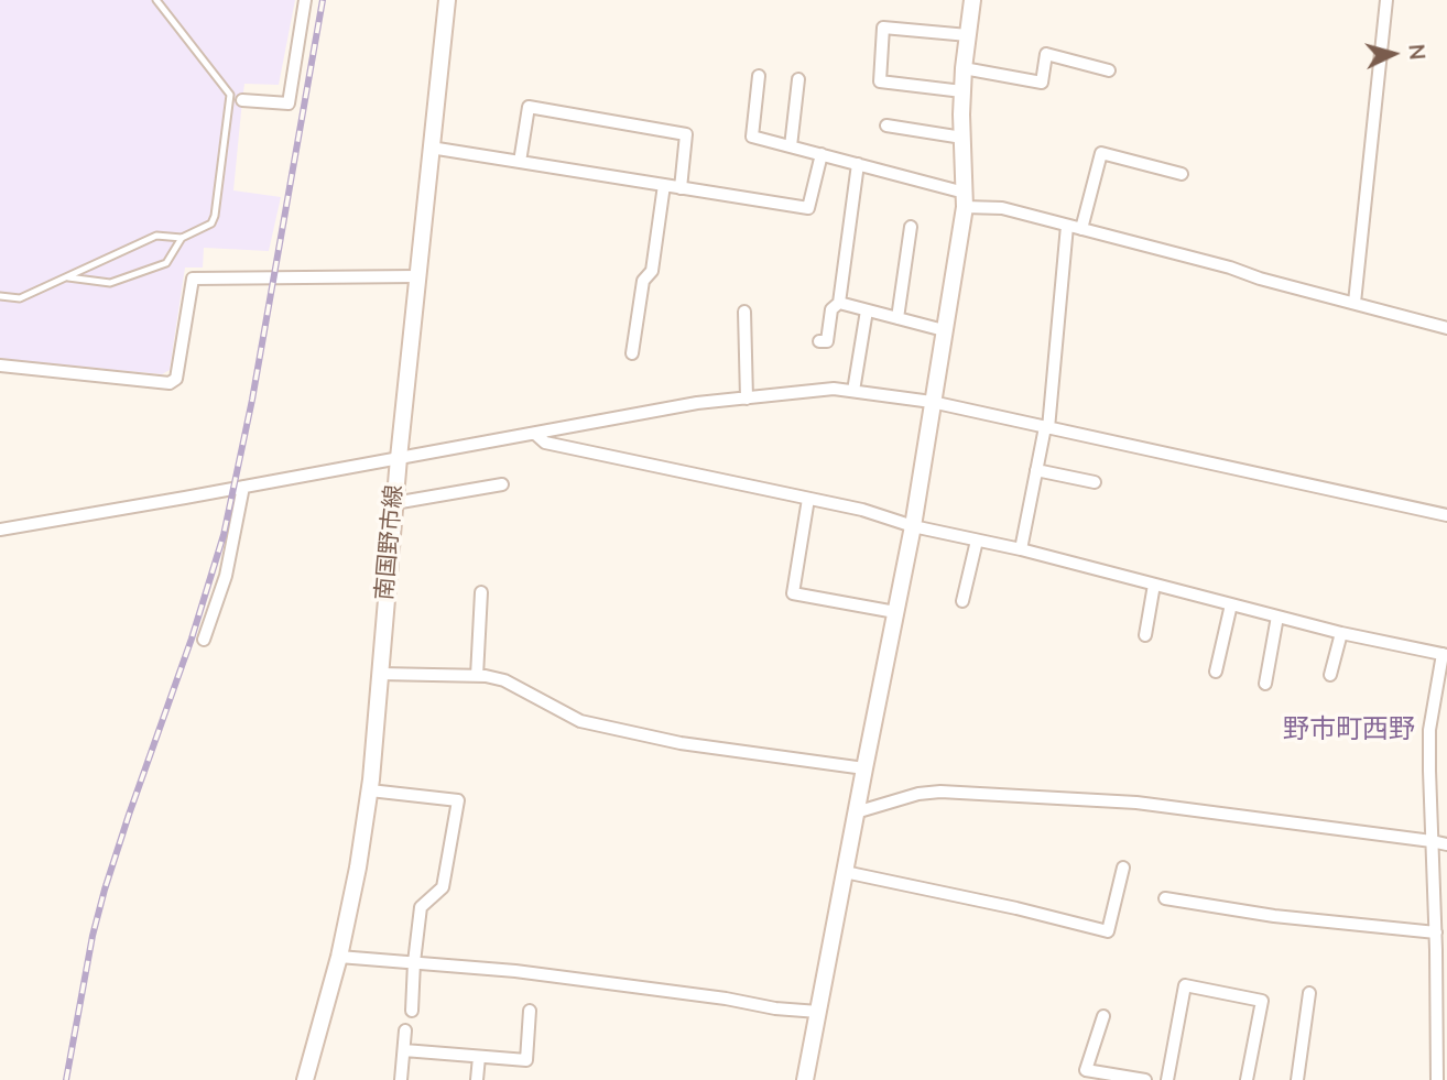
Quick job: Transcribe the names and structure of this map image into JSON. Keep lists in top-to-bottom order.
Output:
{
  "streets": {
    "street": ["南国野市線"]
  },
  "districts": ["野市町西野"],
  "north": "right"
}
